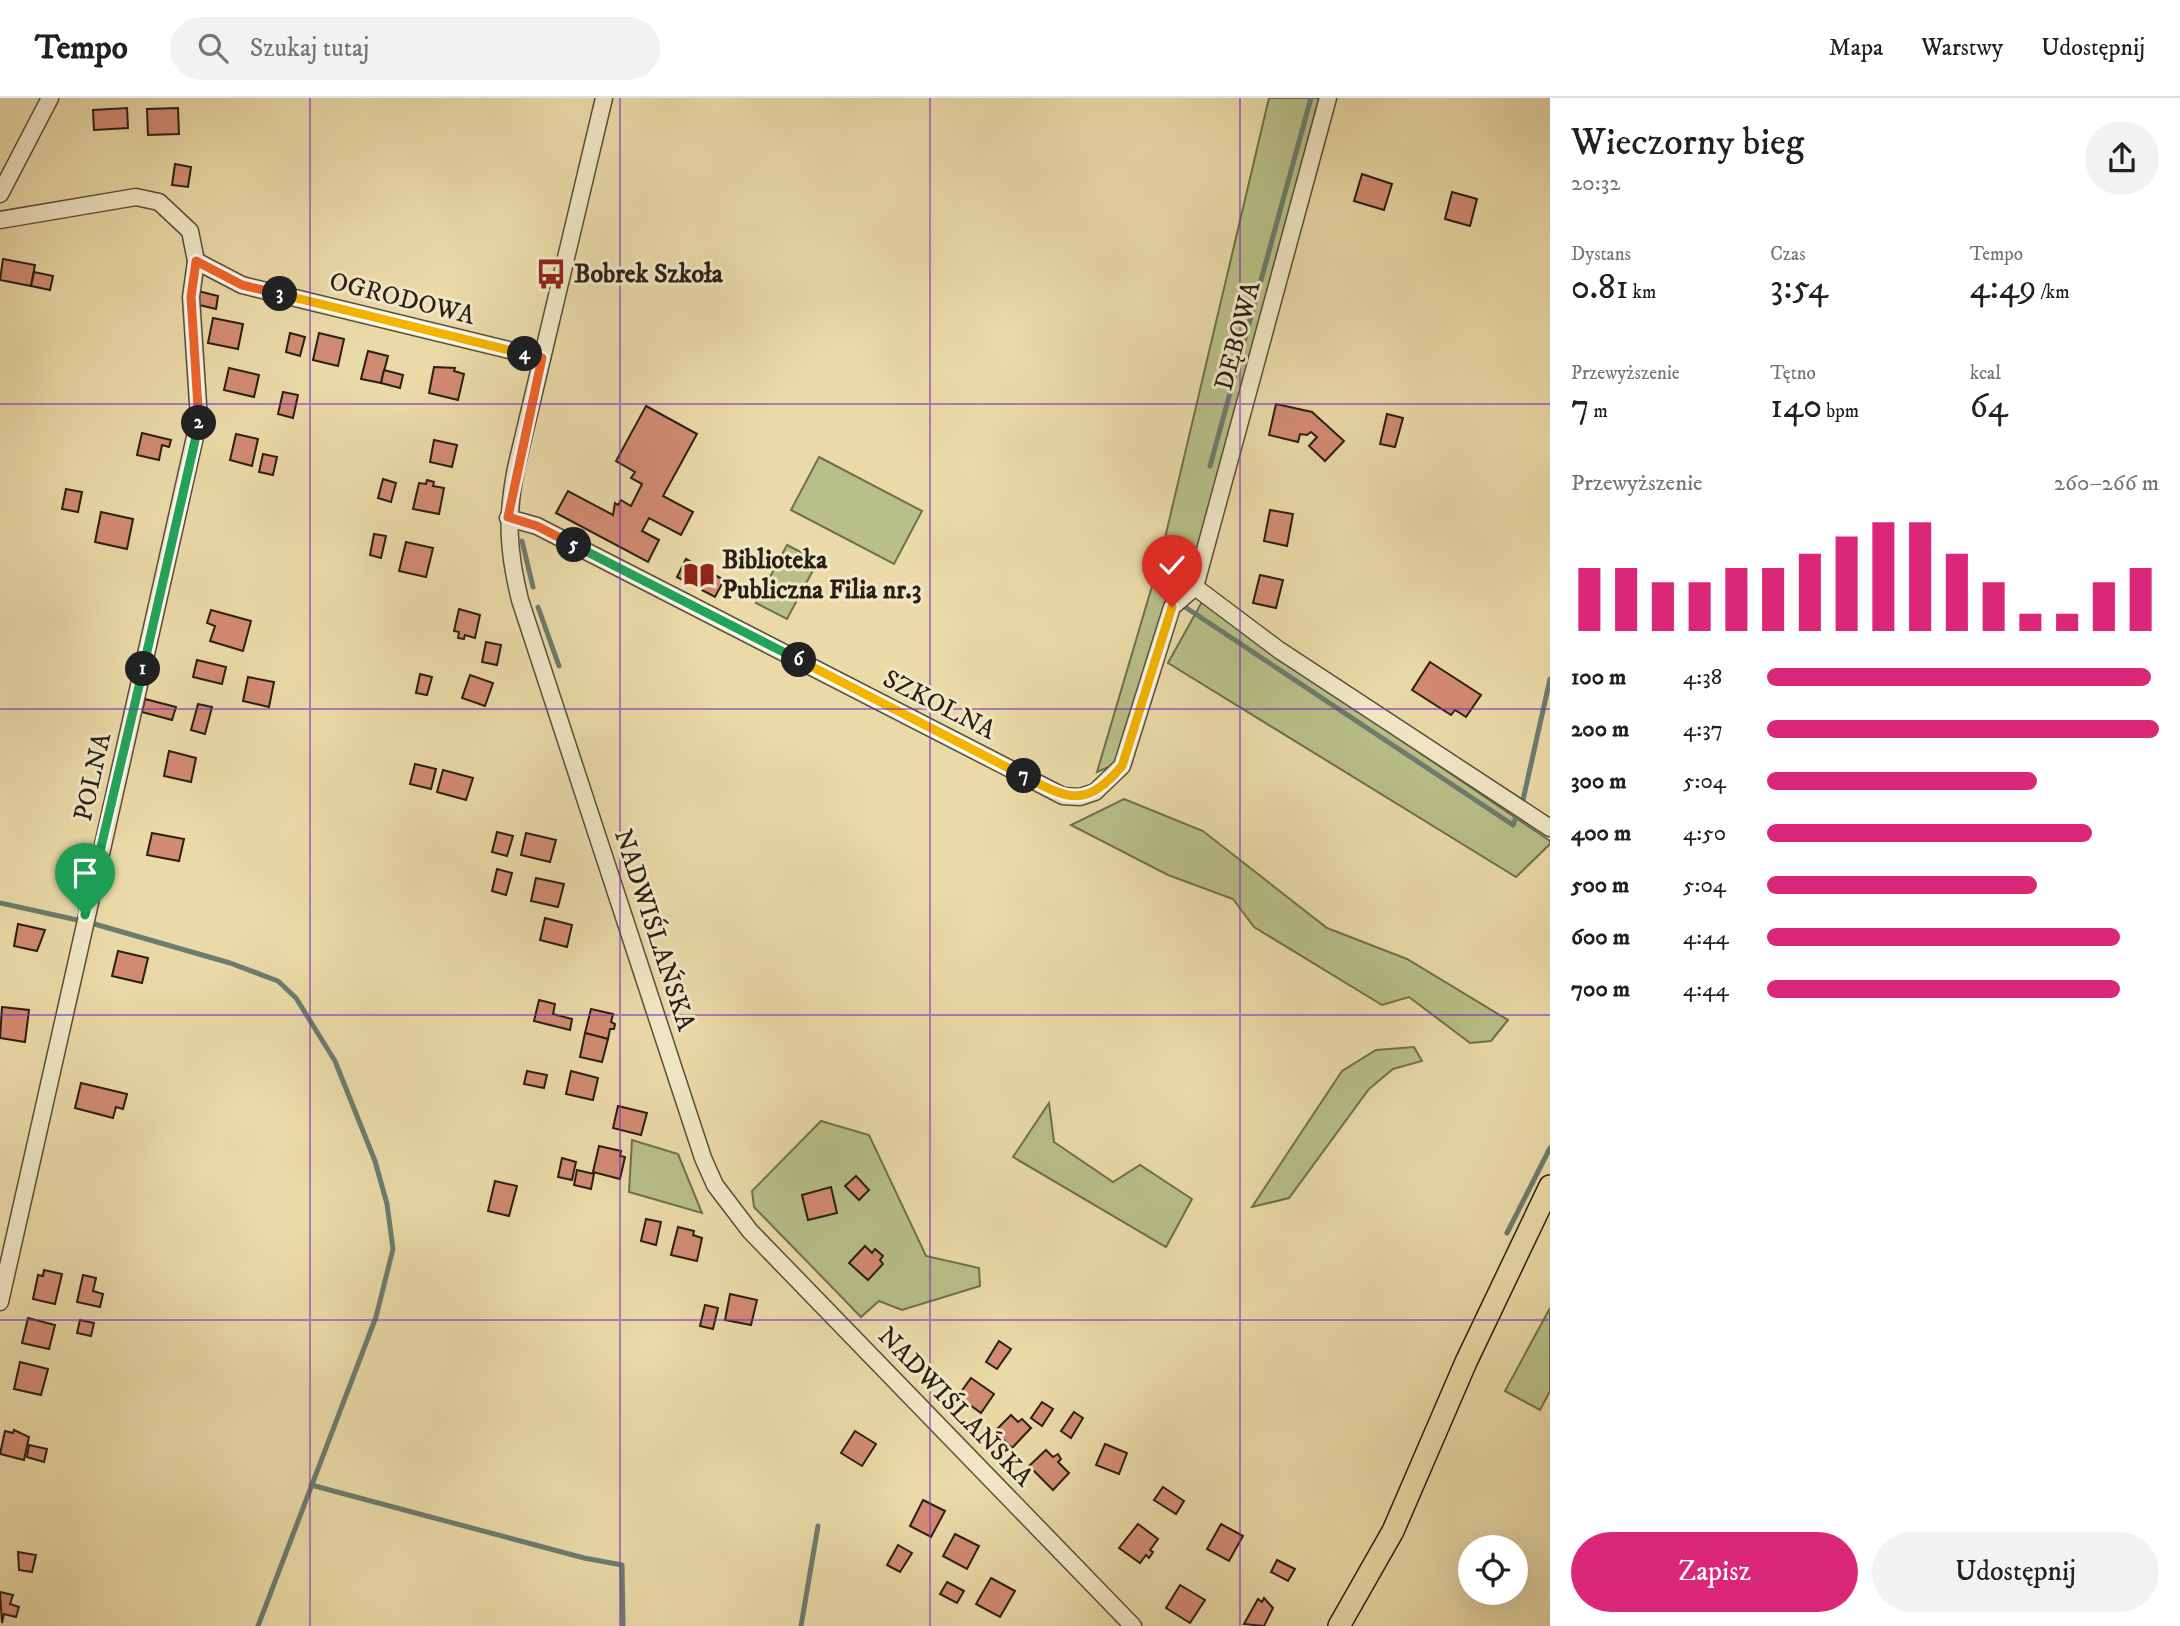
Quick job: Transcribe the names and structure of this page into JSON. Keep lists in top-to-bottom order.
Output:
{
  "streets": {
    "street": [
      "OGRODOWA",
      "DĘBOWA",
      "SZKOLNA",
      "POLNA",
      "NADWIŚLAŃSKA"
    ]
  },
  "crossings": [
    ["OGRODOWA", "POLNA"],
    ["OGRODOWA", "NADWIŚLAŃSKA"],
    ["DĘBOWA", "SZKOLNA"],
    ["SZKOLNA", "NADWIŚLAŃSKA"]
  ],
  "places": {
    "bus stop": ["Bobrek Szkoła"],
    "library": ["Biblioteka Publiczna Filia nr.3"]
  },
  "page": {
    "header": "Tempo",
    "search": "Szukaj tutaj",
    "nav": ["Mapa", "Warstwy", "Udostępnij"],
    "heading": ["Wieczorny bieg", "20:32"],
    "stats": [
      ["Dystans", "0.81 km"],
      ["Czas", "3:54"],
      ["Tempo", "4:49 /km"],
      ["Przewyższenie", "7 m"],
      ["Tętno", "140 bpm"],
      ["kcal", "64"]
    ],
    "pins": [
      "3",
      "4",
      "2",
      "5",
      "6",
      "1",
      "7"
    ],
    "chart": ["Przewyższenie", "260–266 m"],
    "list": [
      {
        "name": "100 m",
        "note": "4:38"
      },
      {
        "name": "200 m",
        "note": "4:37"
      },
      {
        "name": "300 m",
        "note": "5:04"
      },
      {
        "name": "400 m",
        "note": "4:50"
      },
      {
        "name": "500 m",
        "note": "5:04"
      },
      {
        "name": "600 m",
        "note": "4:44"
      },
      {
        "name": "700 m",
        "note": "4:44"
      }
    ],
    "buttons": ["Zapisz", "Udostępnij"]
  }
}
